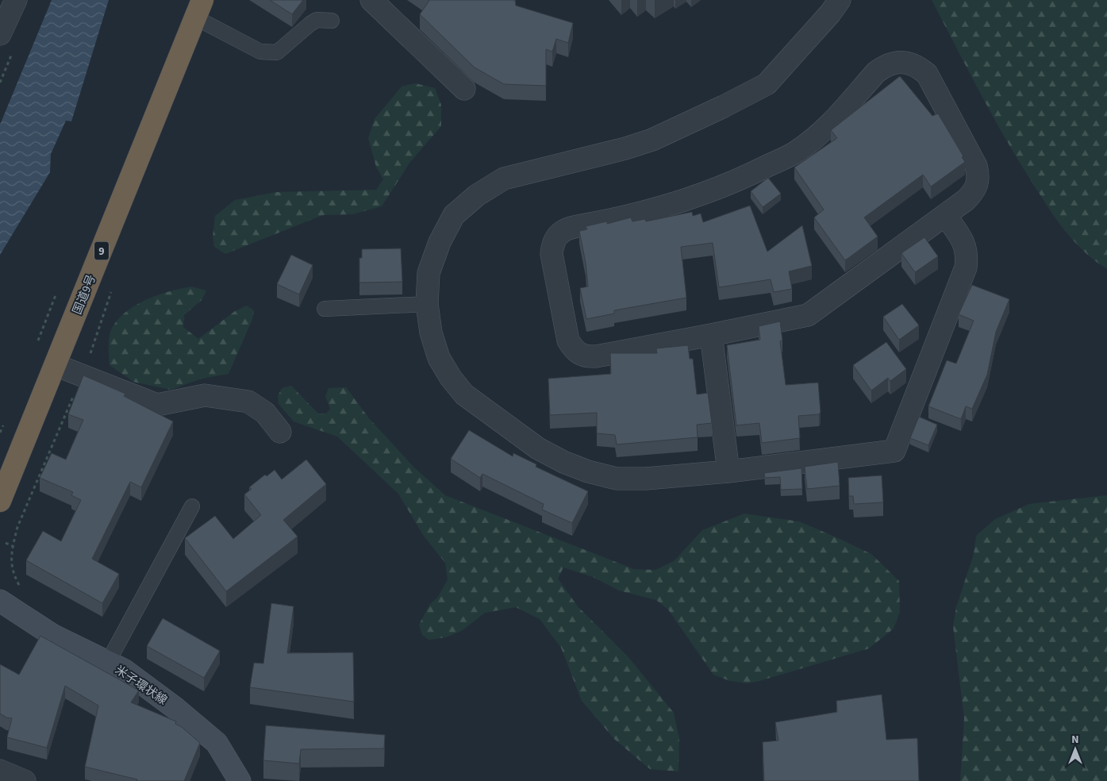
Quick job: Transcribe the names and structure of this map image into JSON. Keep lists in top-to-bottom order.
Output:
{
  "streets": {
    "highway": ["9", "国道9号"],
    "main road": ["米子環状線"]
  },
  "north": "top"
}
